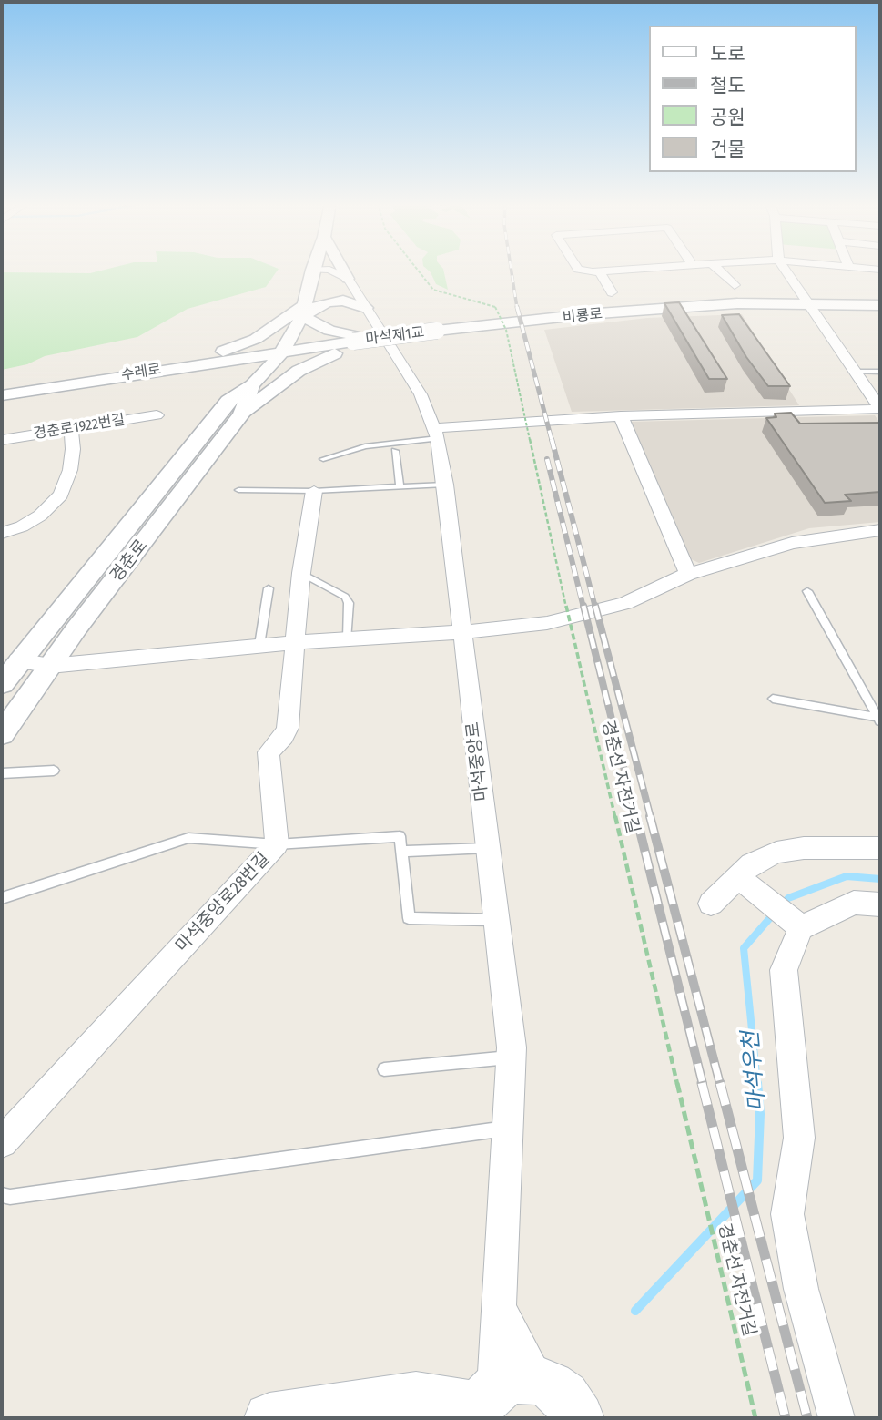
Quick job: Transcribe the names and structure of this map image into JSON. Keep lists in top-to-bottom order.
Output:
{
  "streets": {
    "street": [
      "비룡로",
      "마석제1교",
      "수레로",
      "경춘로1922번길",
      "경춘로",
      "마석중앙로",
      "마석중앙로28번길"
    ],
    "path": ["경춘선 자전거길"]
  },
  "crossings": [
    ["비룡로", "마석제1교"],
    ["수레로", "경춘로"]
  ],
  "water": ["마석우천"],
  "legend": [
    "도로",
    "철도",
    "공원",
    "건물"
  ]
}
